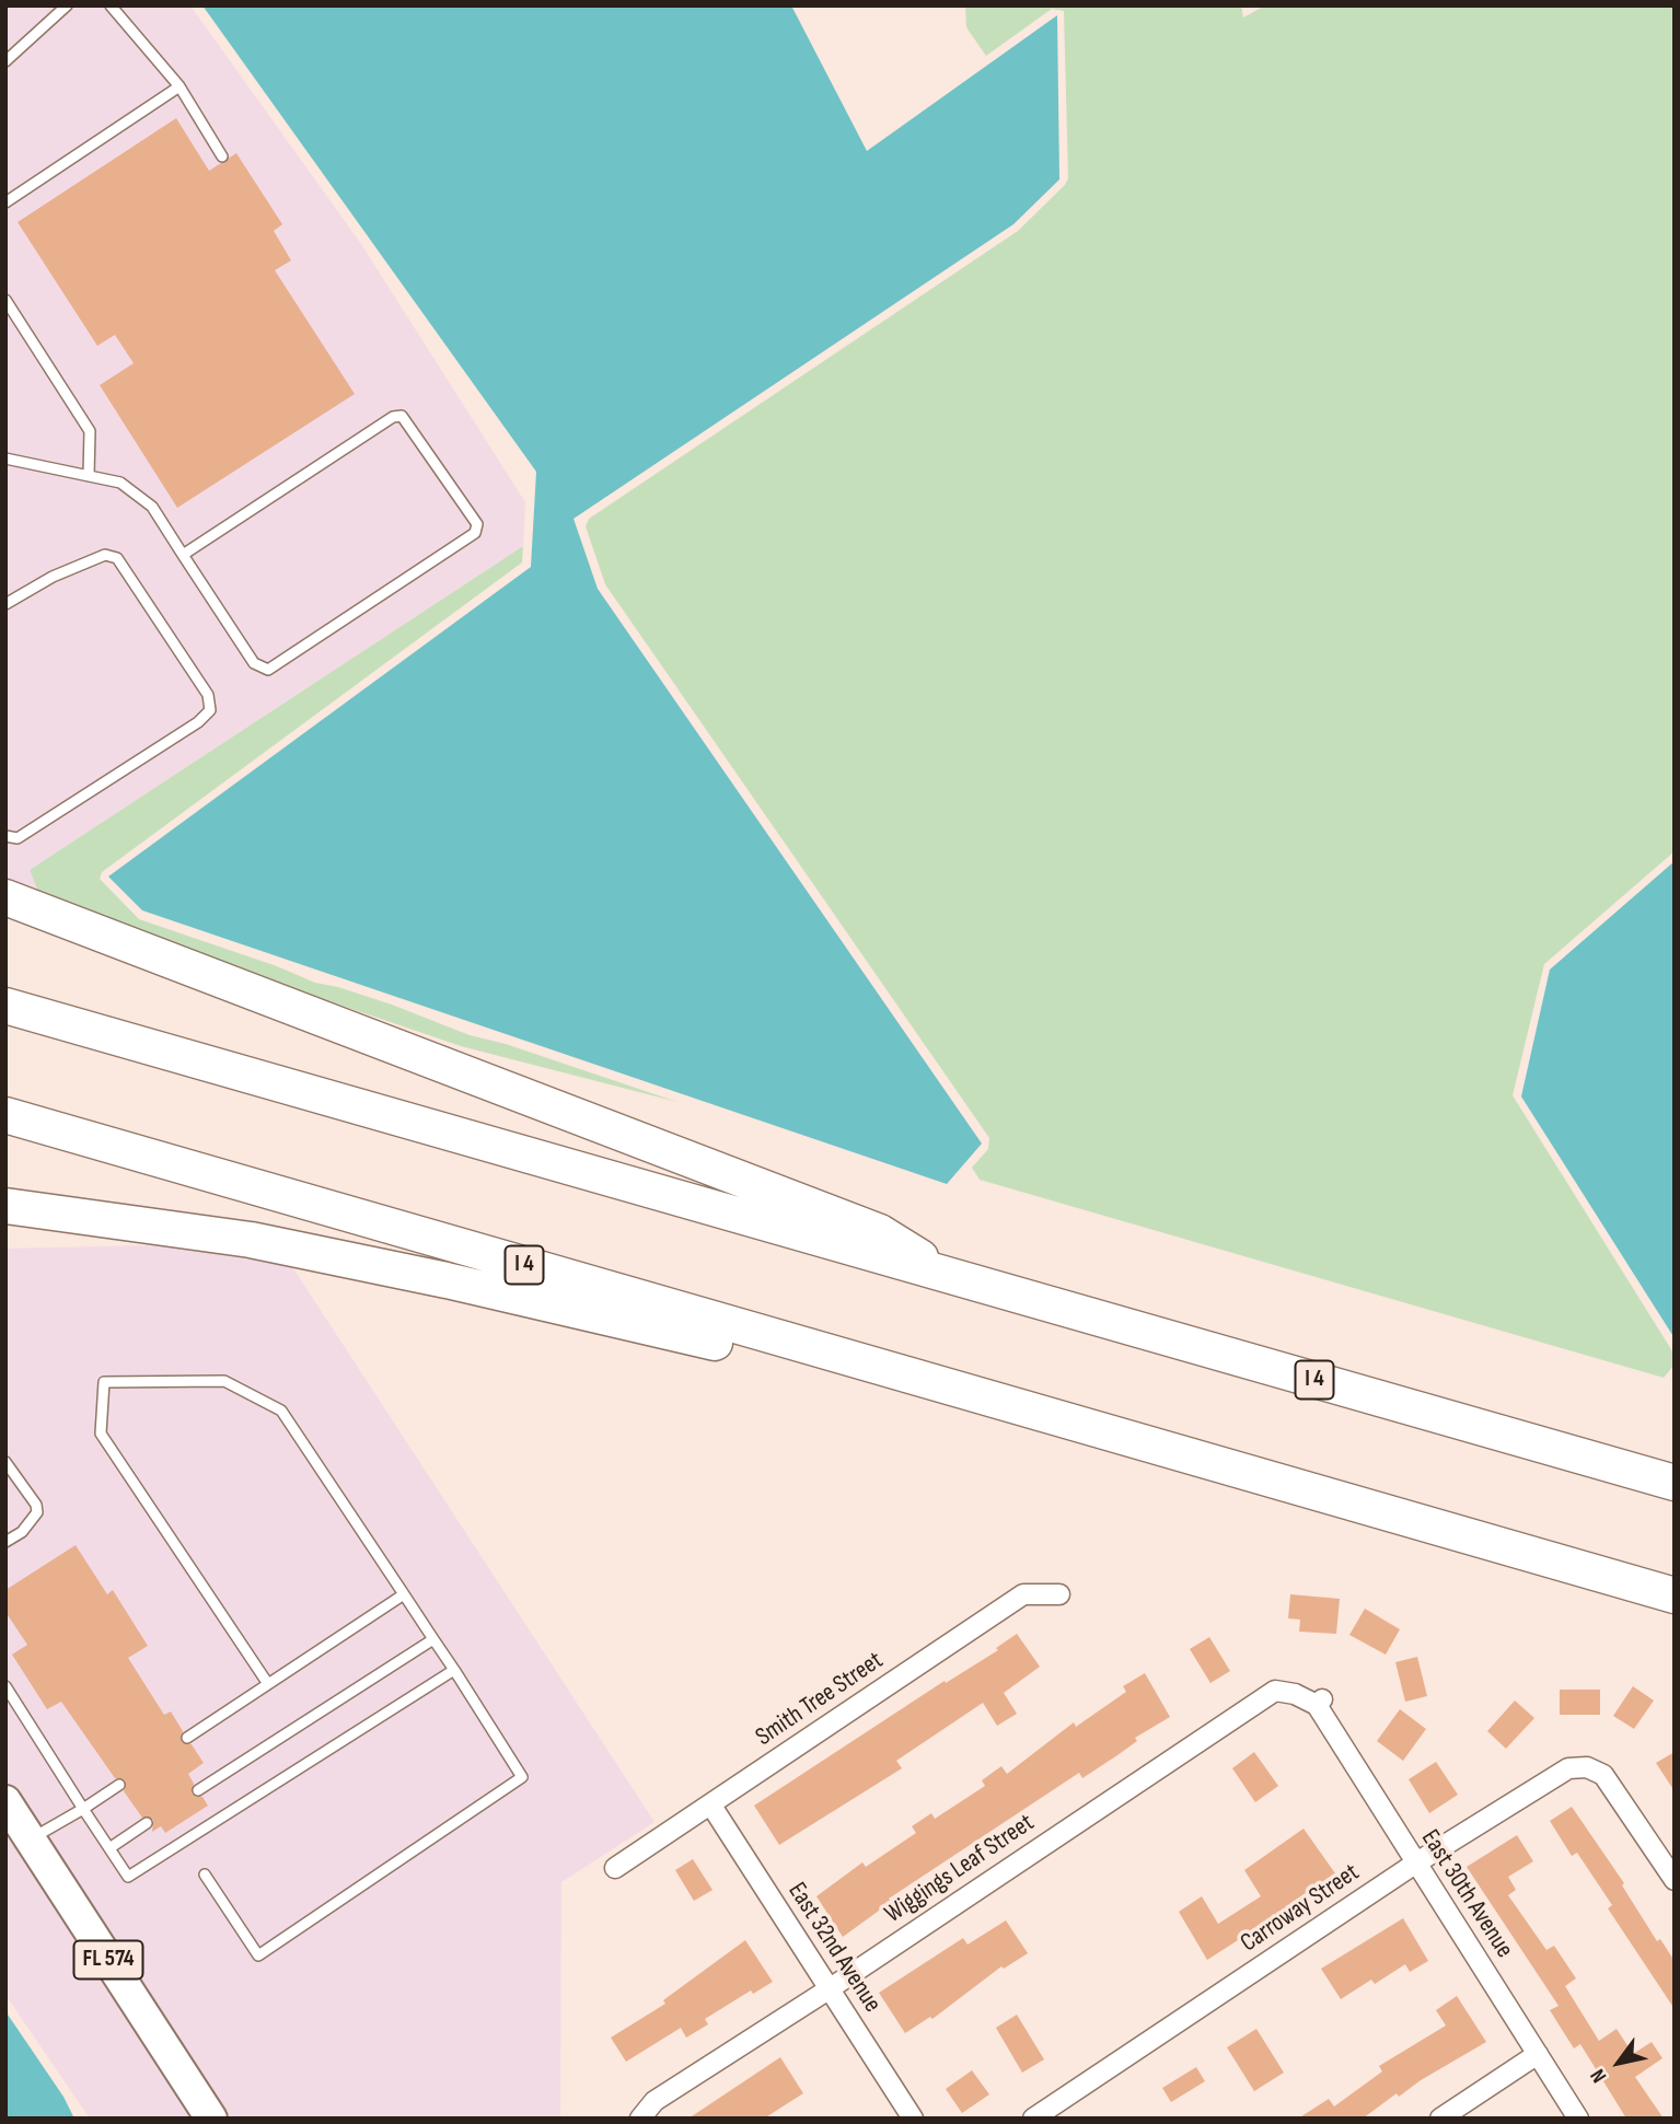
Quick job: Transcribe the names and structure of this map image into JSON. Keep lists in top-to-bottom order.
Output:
{
  "streets": {
    "highway": ["I 4"],
    "main road": ["FL 574"],
    "street": [
      "Smith Tree Street",
      "Wiggings Leaf Street",
      "East 30th Avenue",
      "Carroway Street",
      "East 32nd Avenue"
    ]
  },
  "crossings": [
    ["Smith Tree Street", "East 32nd Avenue"],
    ["Wiggings Leaf Street", "East 30th Avenue"],
    ["Wiggings Leaf Street", "East 32nd Avenue"],
    ["East 30th Avenue", "Carroway Street"]
  ],
  "north": "bottom left"
}
